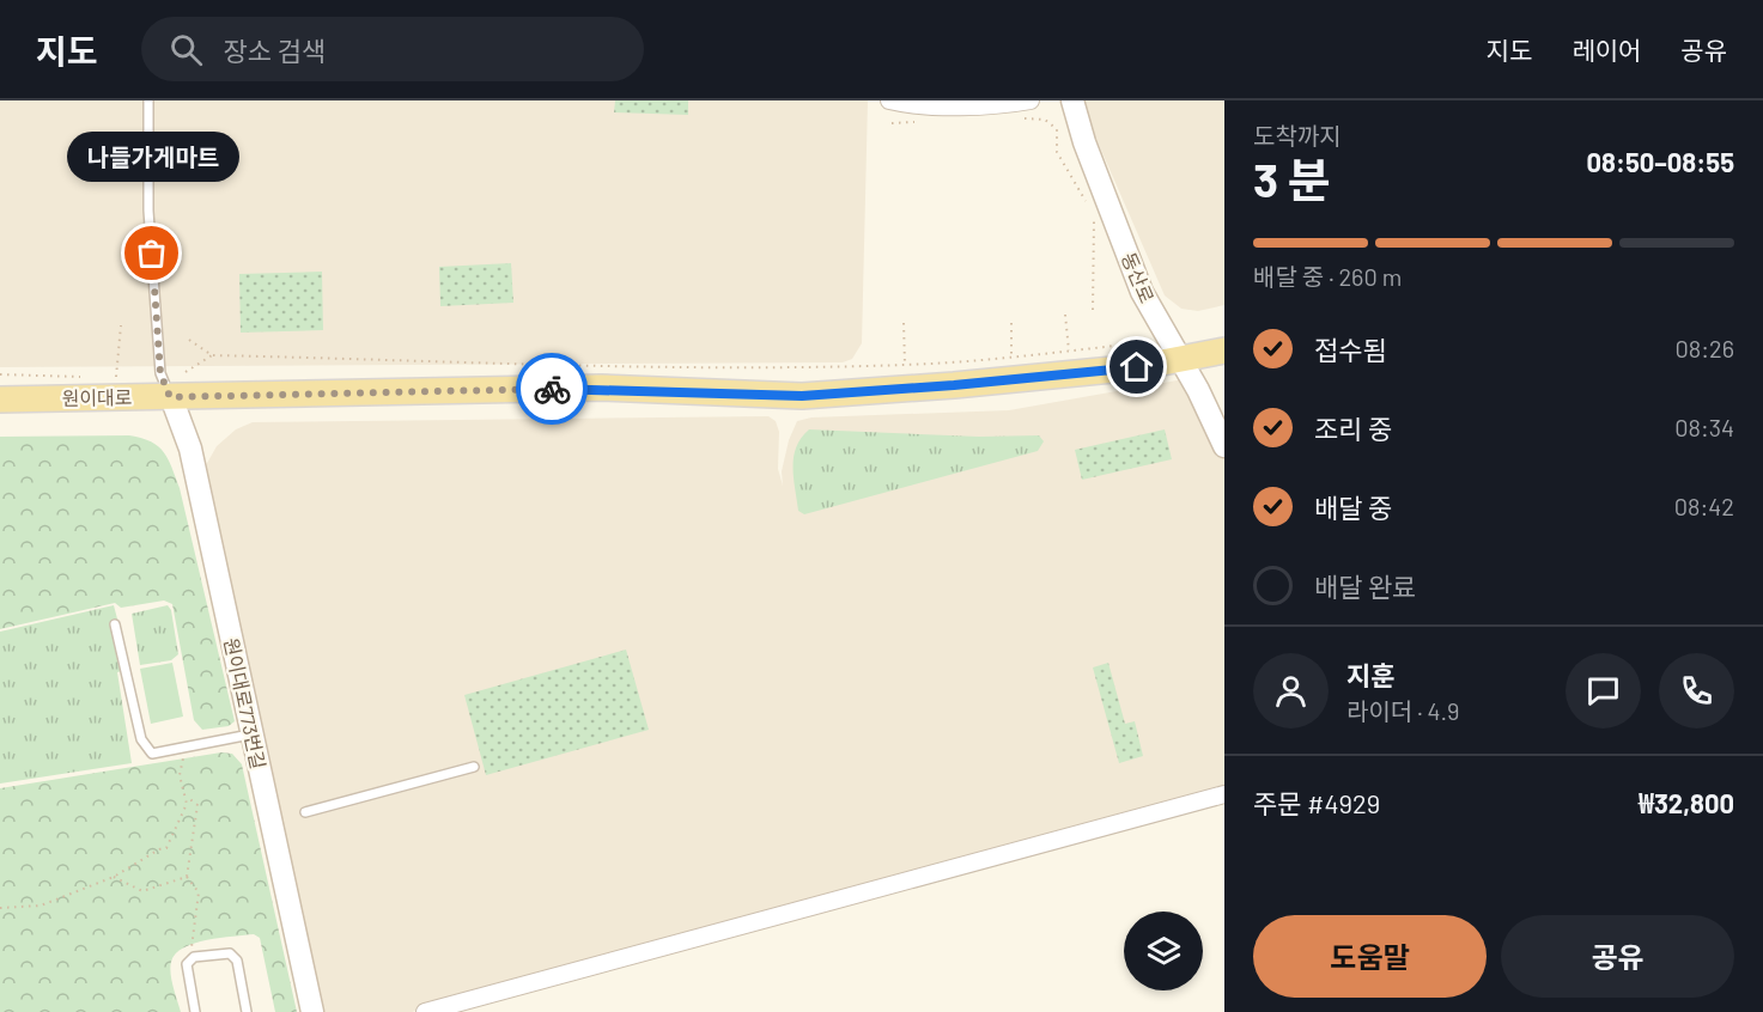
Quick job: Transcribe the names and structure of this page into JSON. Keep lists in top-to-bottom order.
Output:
{
  "streets": {
    "main road": ["원이대로"],
    "street": ["동산로", "원이대로773번길"]
  },
  "crossings": [
    ["동산로", "원이대로"],
    ["원이대로", "원이대로773번길"]
  ],
  "places": ["나들가게마트"],
  "page": {
    "header": "지도",
    "search": "장소 검색",
    "nav": ["지도", "레이어", "공유"],
    "heading": ["3 분", "도착까지", "08:50–08:55"],
    "panel": [
      "지훈",
      "라이더 · 4.9",
      "주문 #4929",
      "₩32,800"
    ],
    "bubble": "나들가게마트",
    "bar": "배달 중 · 260 m",
    "list": [
      ["접수됨", "08:26"],
      ["조리 중", "08:34"],
      ["배달 중", "08:42"],
      "배달 완료"
    ],
    "buttons": ["도움말", "공유"]
  }
}
